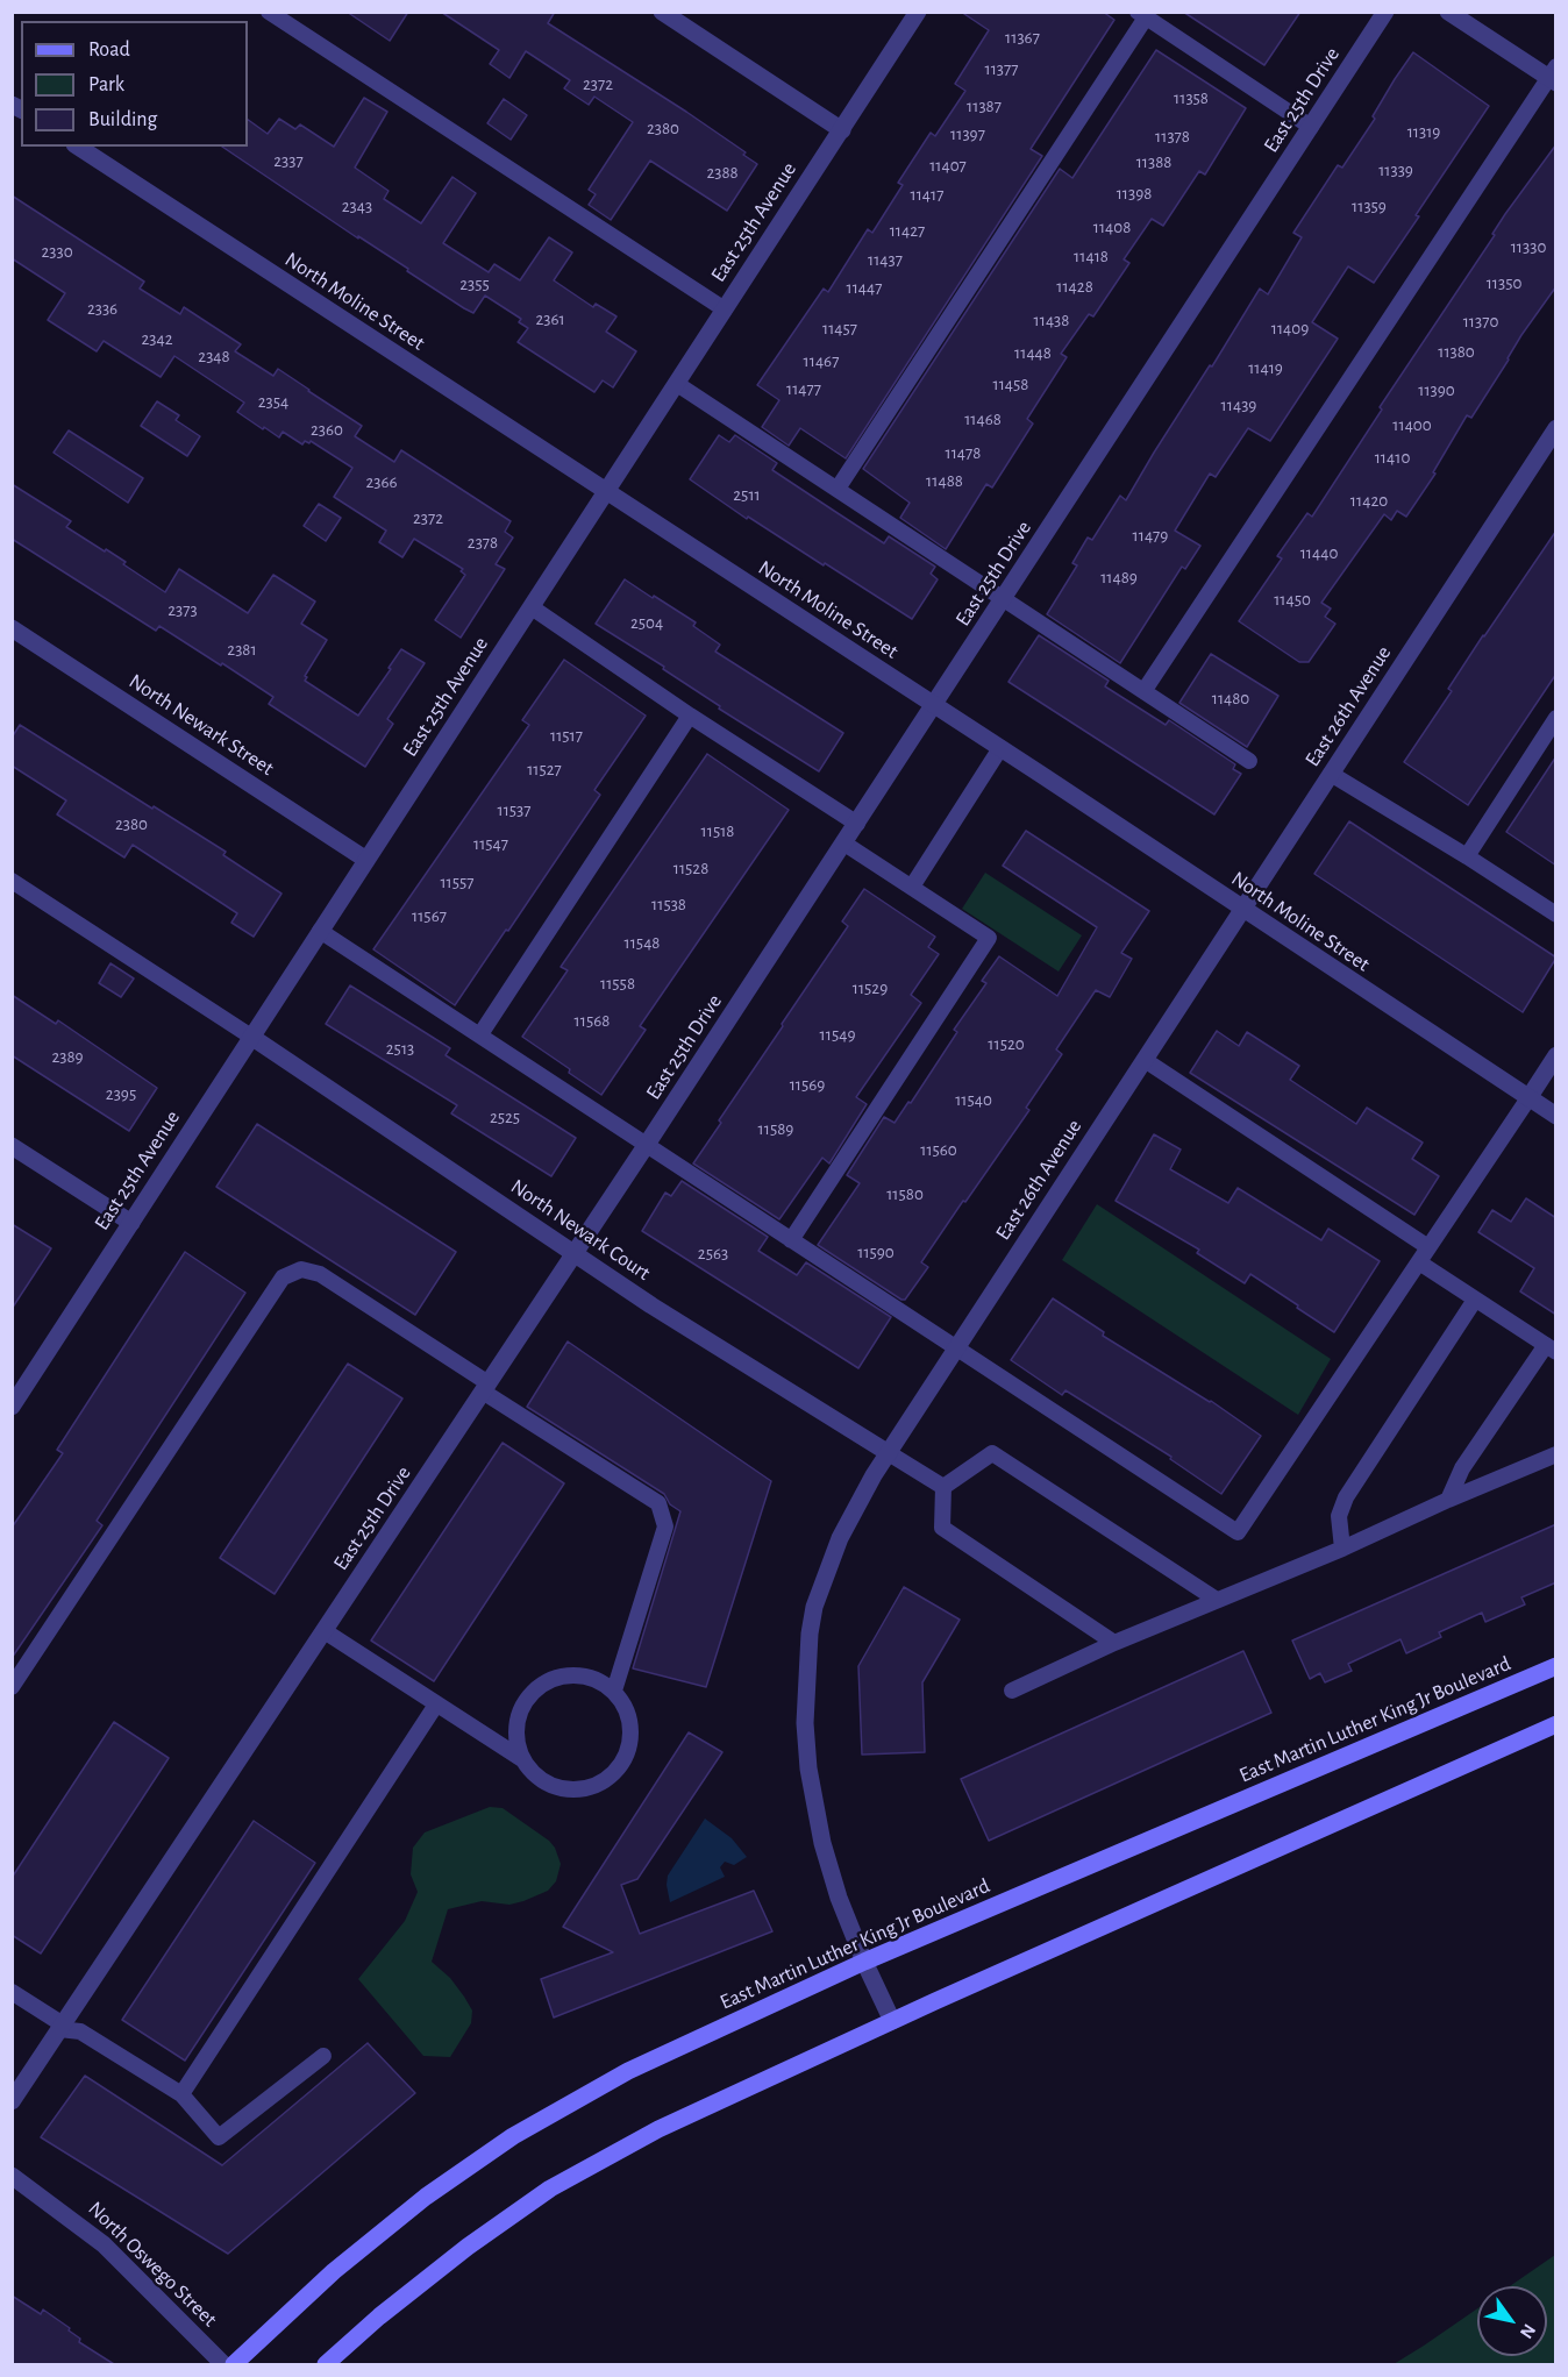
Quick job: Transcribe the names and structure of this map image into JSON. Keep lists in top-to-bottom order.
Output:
{
  "streets": {
    "main road": ["East Martin Luther King Jr Boulevard"],
    "street": [
      "East 25th Drive",
      "East 25th Avenue",
      "North Moline Street",
      "East 26th Avenue",
      "North Newark Street",
      "North Newark Court",
      "North Oswego Street"
    ]
  },
  "crossings": [
    ["East 25th Drive", "North Moline Street"],
    ["East 25th Drive", "North Newark Court"],
    ["East 25th Avenue", "North Moline Street"],
    ["East 25th Avenue", "North Newark Street"],
    ["East 25th Avenue", "North Newark Court"],
    ["North Moline Street", "East 26th Avenue"],
    ["East 26th Avenue", "North Newark Court"],
    ["East 26th Avenue", "East Martin Luther King Jr Boulevard"]
  ],
  "house_numbers": [
    "11367",
    "11377",
    "2372",
    "11358",
    "11387",
    "2380",
    "11319",
    "11397",
    "11378",
    "2337",
    "11388",
    "11407",
    "11339",
    "2388",
    "11398",
    "11417",
    "2343",
    "11359",
    "11408",
    "11427",
    "11330",
    "2330",
    "11418",
    "11437",
    "11350",
    "2355",
    "11428",
    "11447",
    "2336",
    "2361",
    "11438",
    "11370",
    "11457",
    "11409",
    "2342",
    "11380",
    "11448",
    "2348",
    "11467",
    "11419",
    "11458",
    "11477",
    "11390",
    "2354",
    "11439",
    "11468",
    "11400",
    "2360",
    "11478",
    "11410",
    "11488",
    "2366",
    "2511",
    "11420",
    "2372",
    "11479",
    "2378",
    "11440",
    "11489",
    "11450",
    "2373",
    "2504",
    "2381",
    "11480",
    "11517",
    "11527",
    "11537",
    "2380",
    "11518",
    "11547",
    "11528",
    "11557",
    "11538",
    "11567",
    "11548",
    "11558",
    "11529",
    "11568",
    "11549",
    "11520",
    "2513",
    "2389",
    "11569",
    "2395",
    "11540",
    "2525",
    "11589",
    "11560",
    "11580",
    "11590",
    "2563"
  ],
  "legend": ["Road", "Park", "Building"],
  "north": "bottom right"
}
